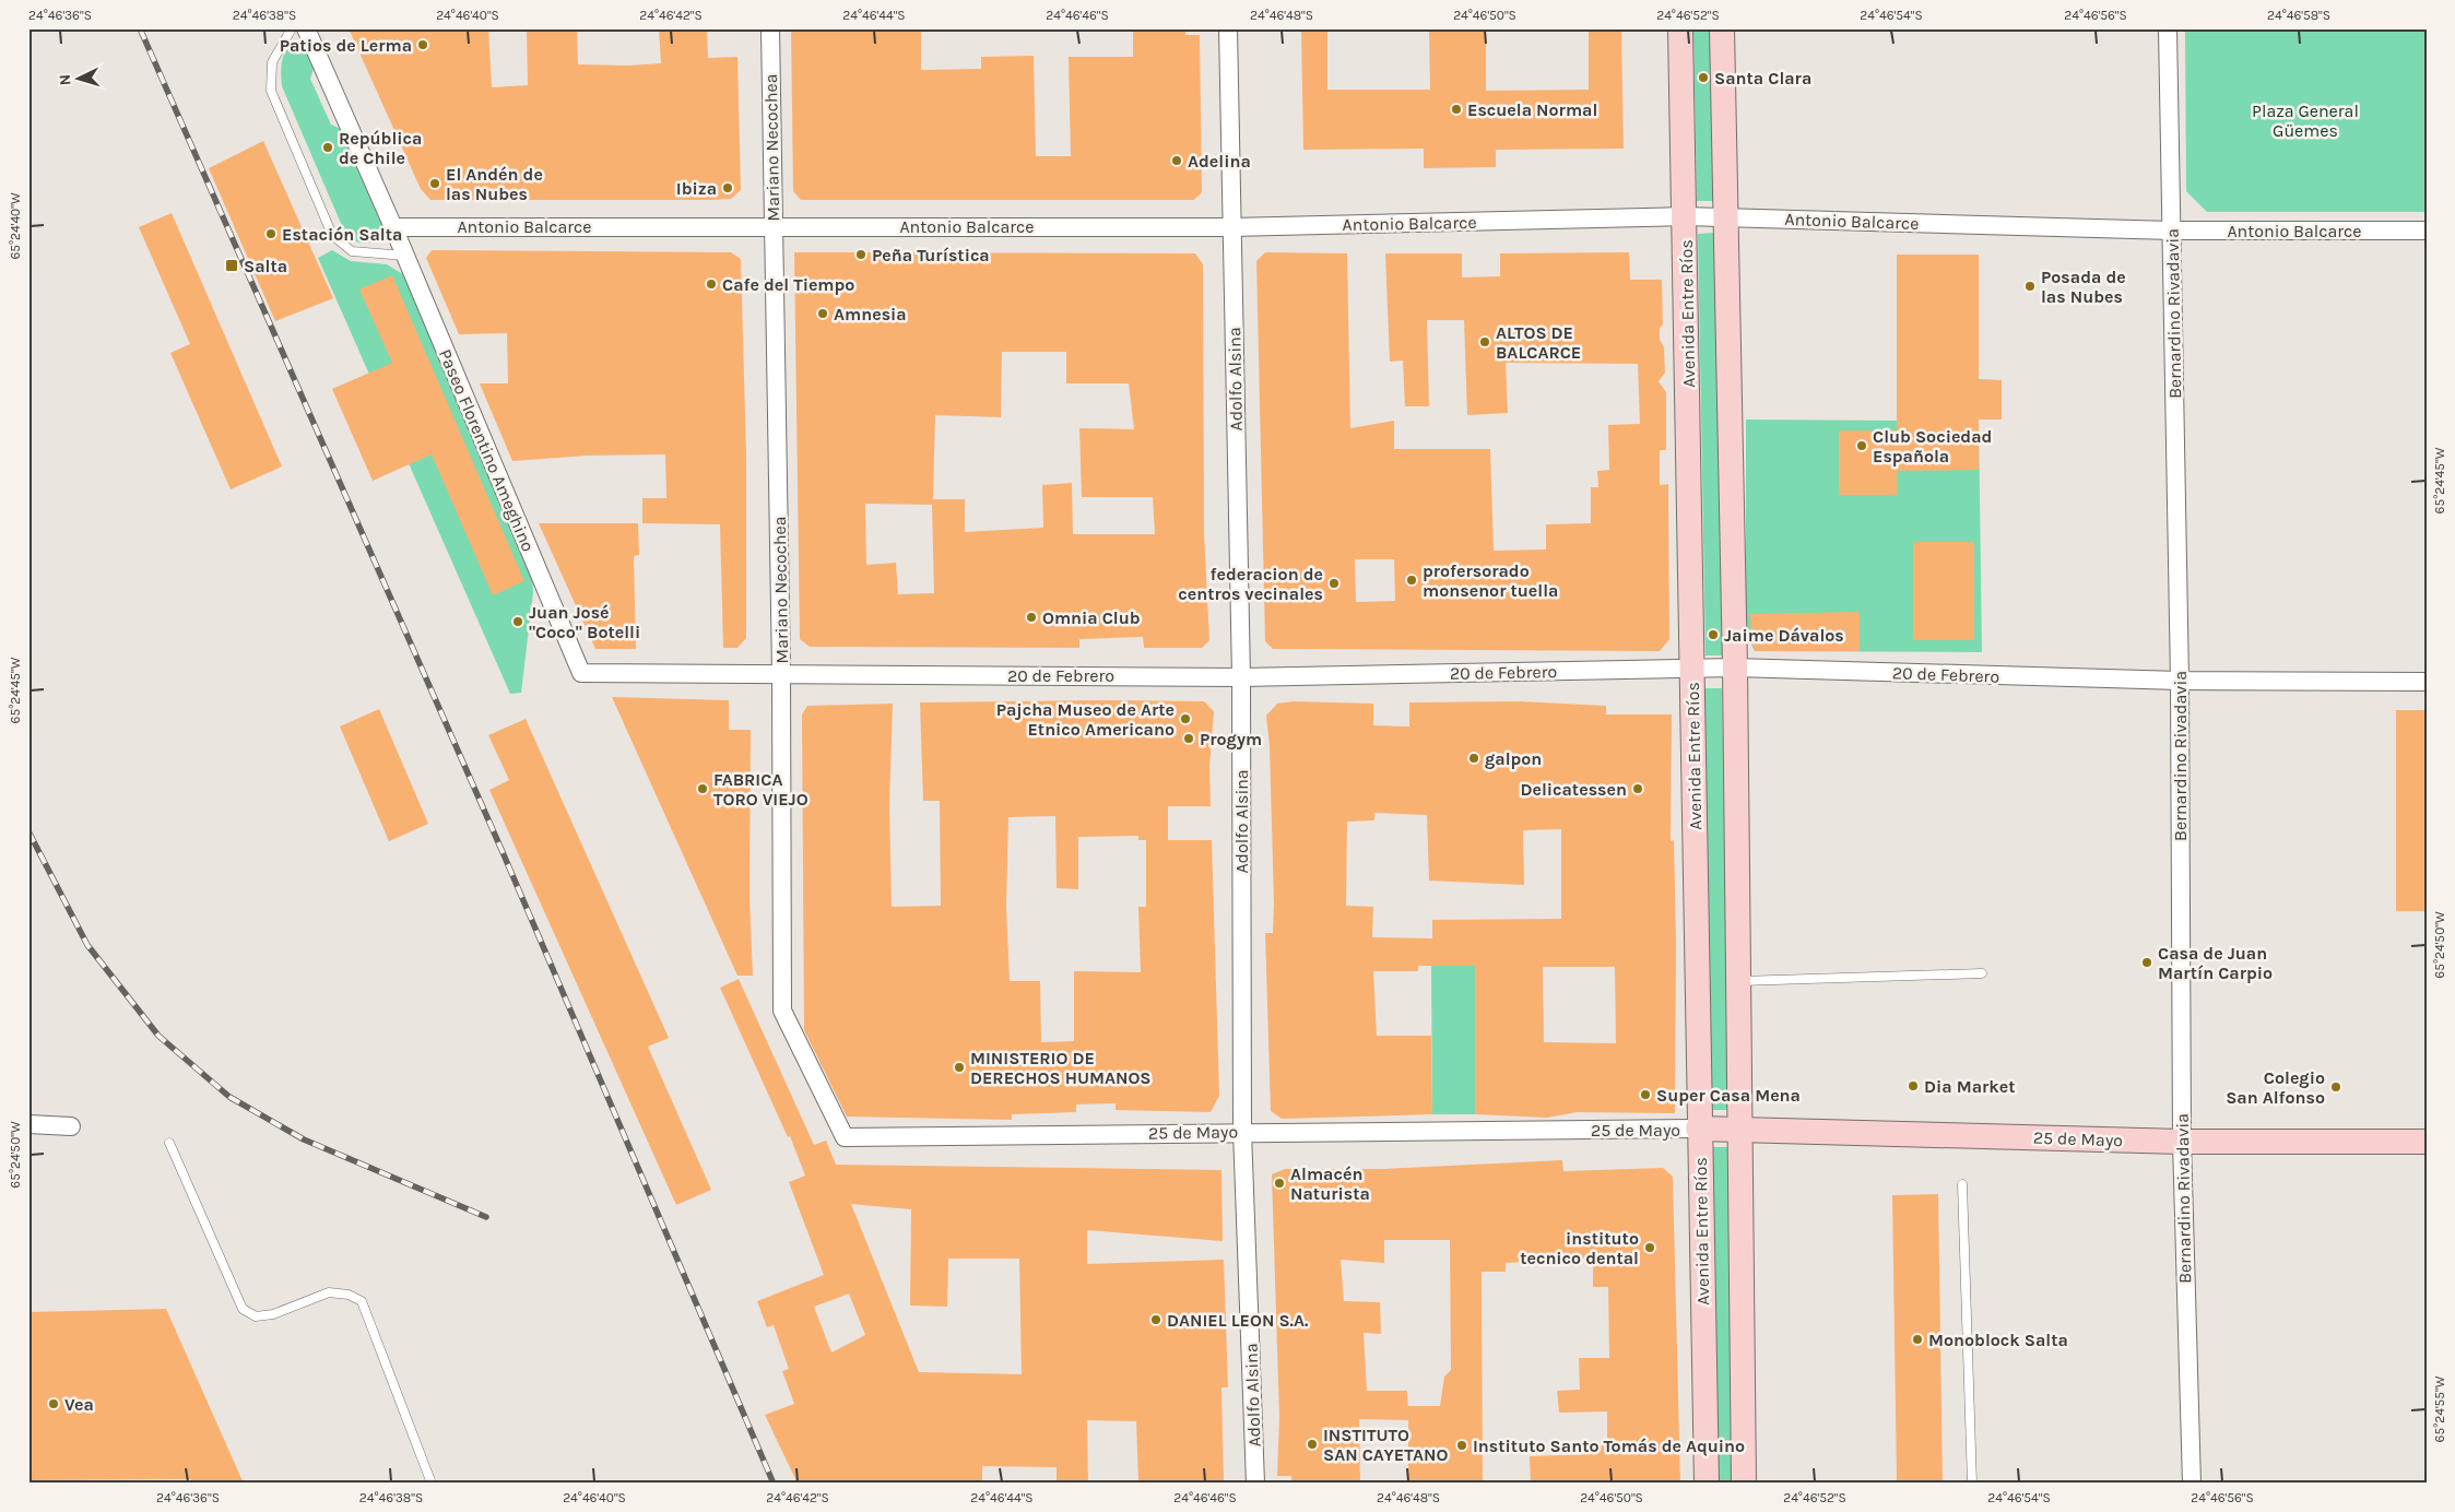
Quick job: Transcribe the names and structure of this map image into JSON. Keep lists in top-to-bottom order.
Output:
{
  "streets": {
    "main road": ["Avenida Entre Ríos", "25 de Mayo"],
    "street": [
      "Mariano Necochea",
      "Antonio Balcarce",
      "Bernardino Rivadavia",
      "Adolfo Alsina",
      "Paseo Florentino Ameghino",
      "20 de Febrero"
    ]
  },
  "crossings": [
    ["Mariano Necochea", "Antonio Balcarce"],
    ["Mariano Necochea", "20 de Febrero"],
    ["Mariano Necochea", "25 de Mayo"],
    ["Antonio Balcarce", "Avenida Entre Ríos"],
    ["Antonio Balcarce", "Bernardino Rivadavia"],
    ["Antonio Balcarce", "Adolfo Alsina"],
    ["Antonio Balcarce", "Paseo Florentino Ameghino"],
    ["Avenida Entre Ríos", "20 de Febrero"],
    ["Avenida Entre Ríos", "25 de Mayo"],
    ["Bernardino Rivadavia", "20 de Febrero"],
    ["Bernardino Rivadavia", "25 de Mayo"],
    ["Adolfo Alsina", "20 de Febrero"],
    ["Adolfo Alsina", "25 de Mayo"],
    ["Paseo Florentino Ameghino", "20 de Febrero"]
  ],
  "parks": ["Plaza General Güemes"],
  "places": {
    "other": [
      "Patios de Lerma",
      "Santa Clara",
      "Escuela Normal",
      "República de Chile",
      "Adelina",
      "El Andén de las Nubes",
      "Ibiza",
      "Estación Salta",
      "Peña Turística",
      "Cafe del Tiempo",
      "Posada de las Nubes",
      "Amnesia",
      "ALTOS DE BALCARCE",
      "Club Sociedad Española",
      "profersorado monsenor tuella",
      "federacion de centros vecinales",
      "Omnia Club",
      "Juan José \"Coco\" Botelli",
      "Jaime Dávalos",
      "Pajcha Museo de Arte Etnico Americano",
      "Progym",
      "galpon",
      "FABRICA TORO VIEJO",
      "Delicatessen",
      "Casa de Juan Martín Carpio",
      "MINISTERIO DE DERECHOS HUMANOS",
      "Dia Market",
      "Colegio San Alfonso",
      "Super Casa Mena",
      "Almacén Naturista",
      "instituto tecnico dental",
      "DANIEL LEON S.A.",
      "Monoblock Salta",
      "Vea",
      "INSTITUTO SAN CAYETANO",
      "Instituto Santo Tomás de Aquino"
    ],
    "transit": ["Salta"]
  },
  "north": "left",
  "coordinates": [
    "24°46'36\"S",
    "24°46'38\"S",
    "24°46'40\"S",
    "24°46'42\"S",
    "24°46'44\"S",
    "24°46'46\"S",
    "24°46'48\"S",
    "24°46'50\"S",
    "24°46'52\"S",
    "24°46'54\"S",
    "24°46'56\"S",
    "24°46'58\"S",
    "65°24'40\"W",
    "65°24'45\"W",
    "65°24'50\"W",
    "65°24'55\"W"
  ]
}
